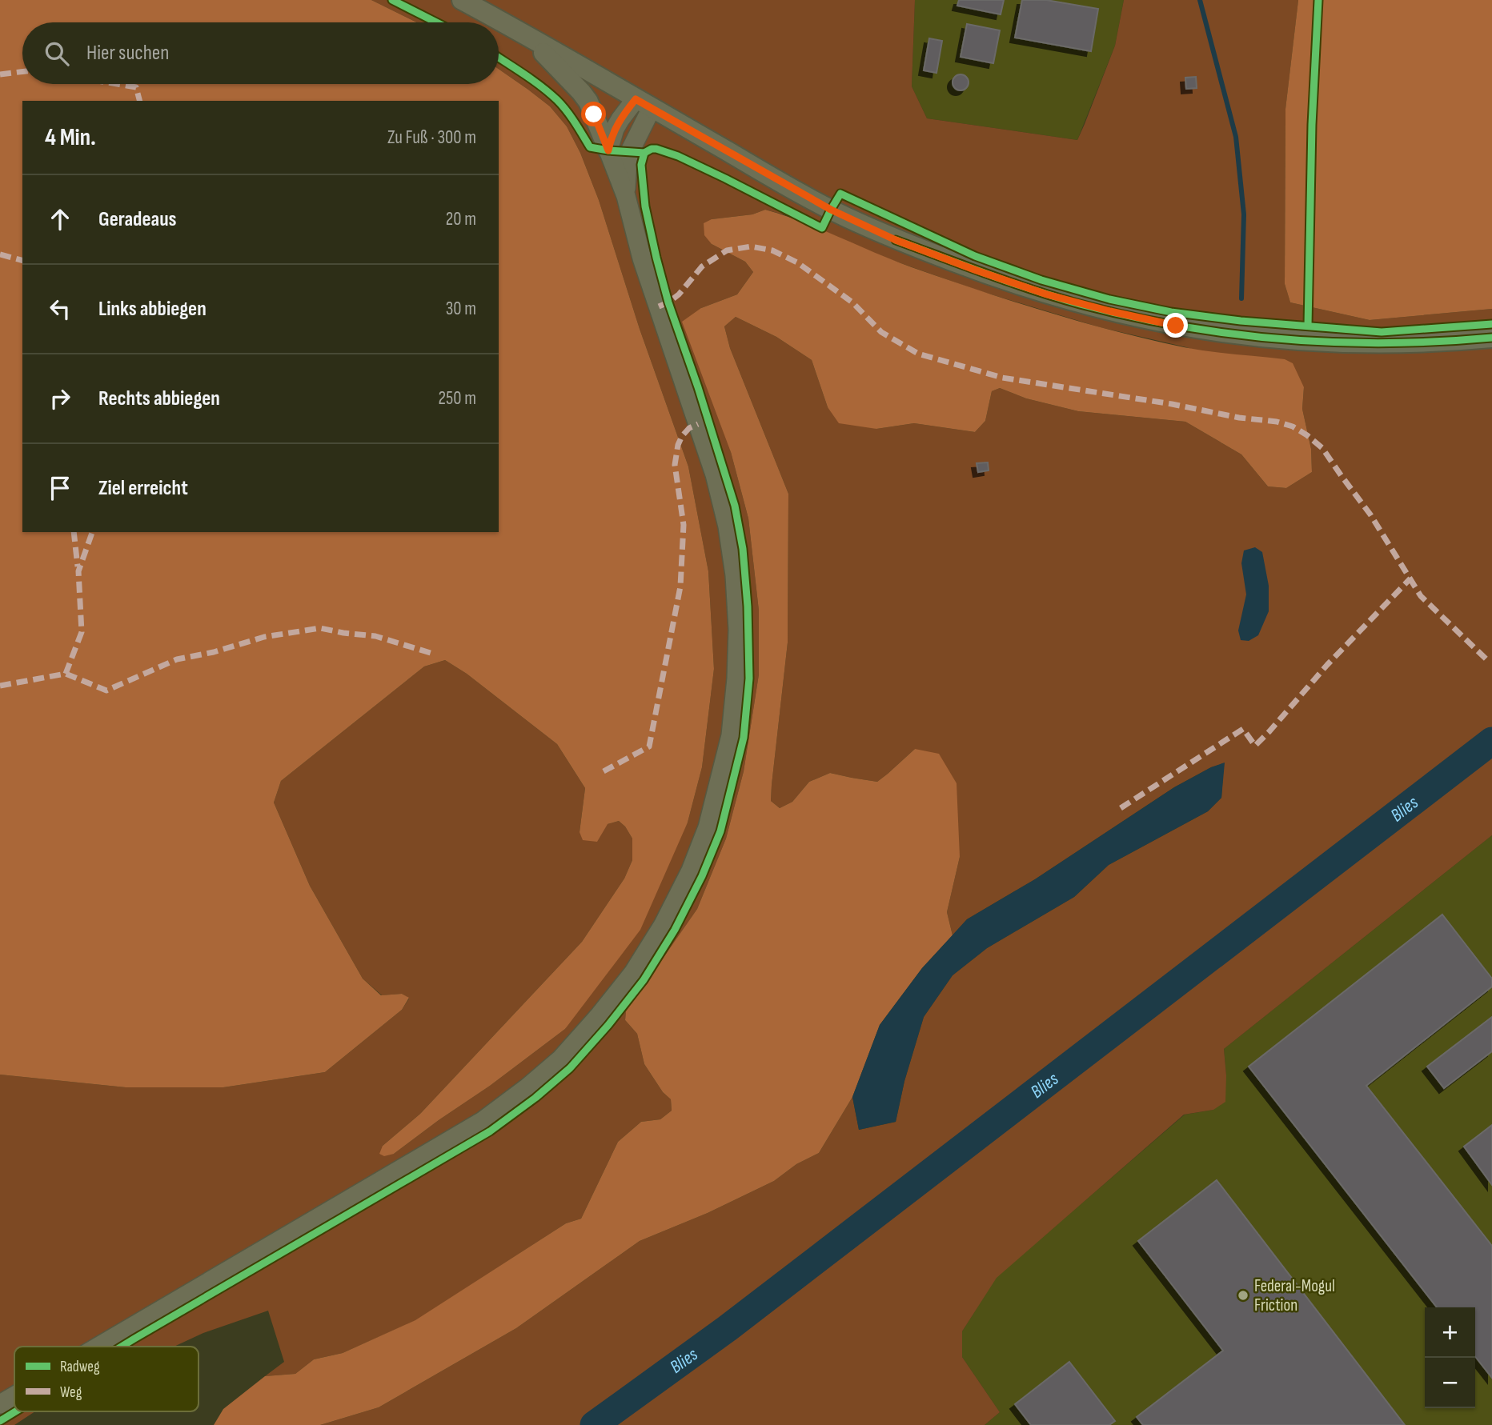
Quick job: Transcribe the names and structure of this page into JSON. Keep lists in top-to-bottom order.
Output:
{
  "water": ["Blies"],
  "places": ["Federal-Mogul Friction"],
  "legend": ["Radweg", "Weg"],
  "page": {
    "search": "Hier suchen",
    "heading": ["4 Min.", "Zu Fuß · 300 m"],
    "list": [
      ["Geradeaus", "20 m"],
      ["Links abbiegen", "30 m"],
      ["Rechts abbiegen", "250 m"],
      "Ziel erreicht"
    ],
    "map_buttons": ["+", "−"]
  }
}
